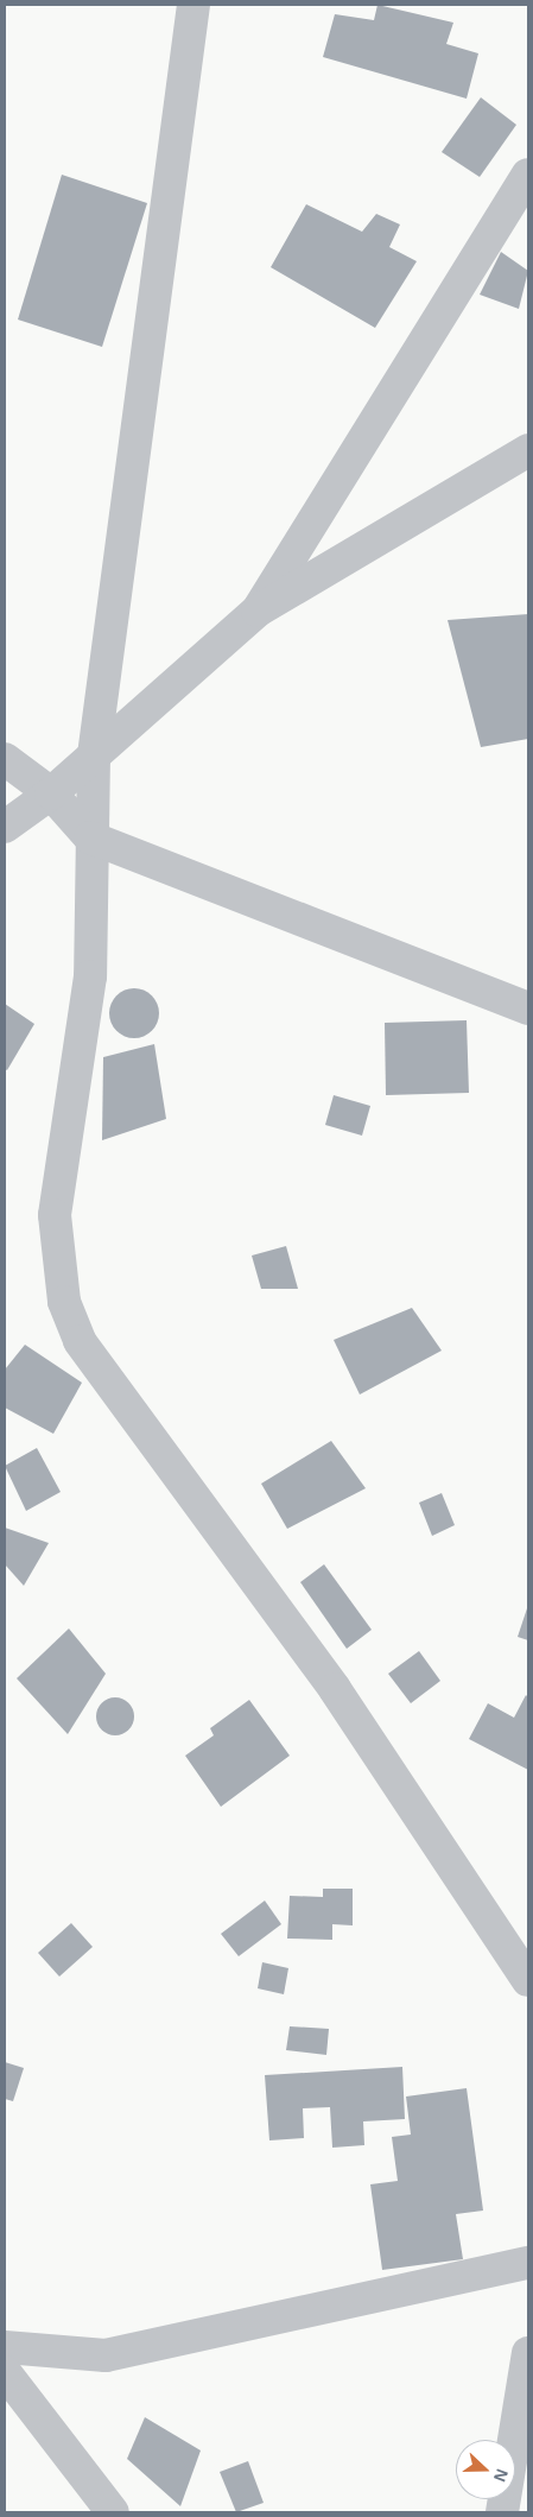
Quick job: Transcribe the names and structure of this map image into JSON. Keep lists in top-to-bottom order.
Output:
{
  "north": "right"
}
